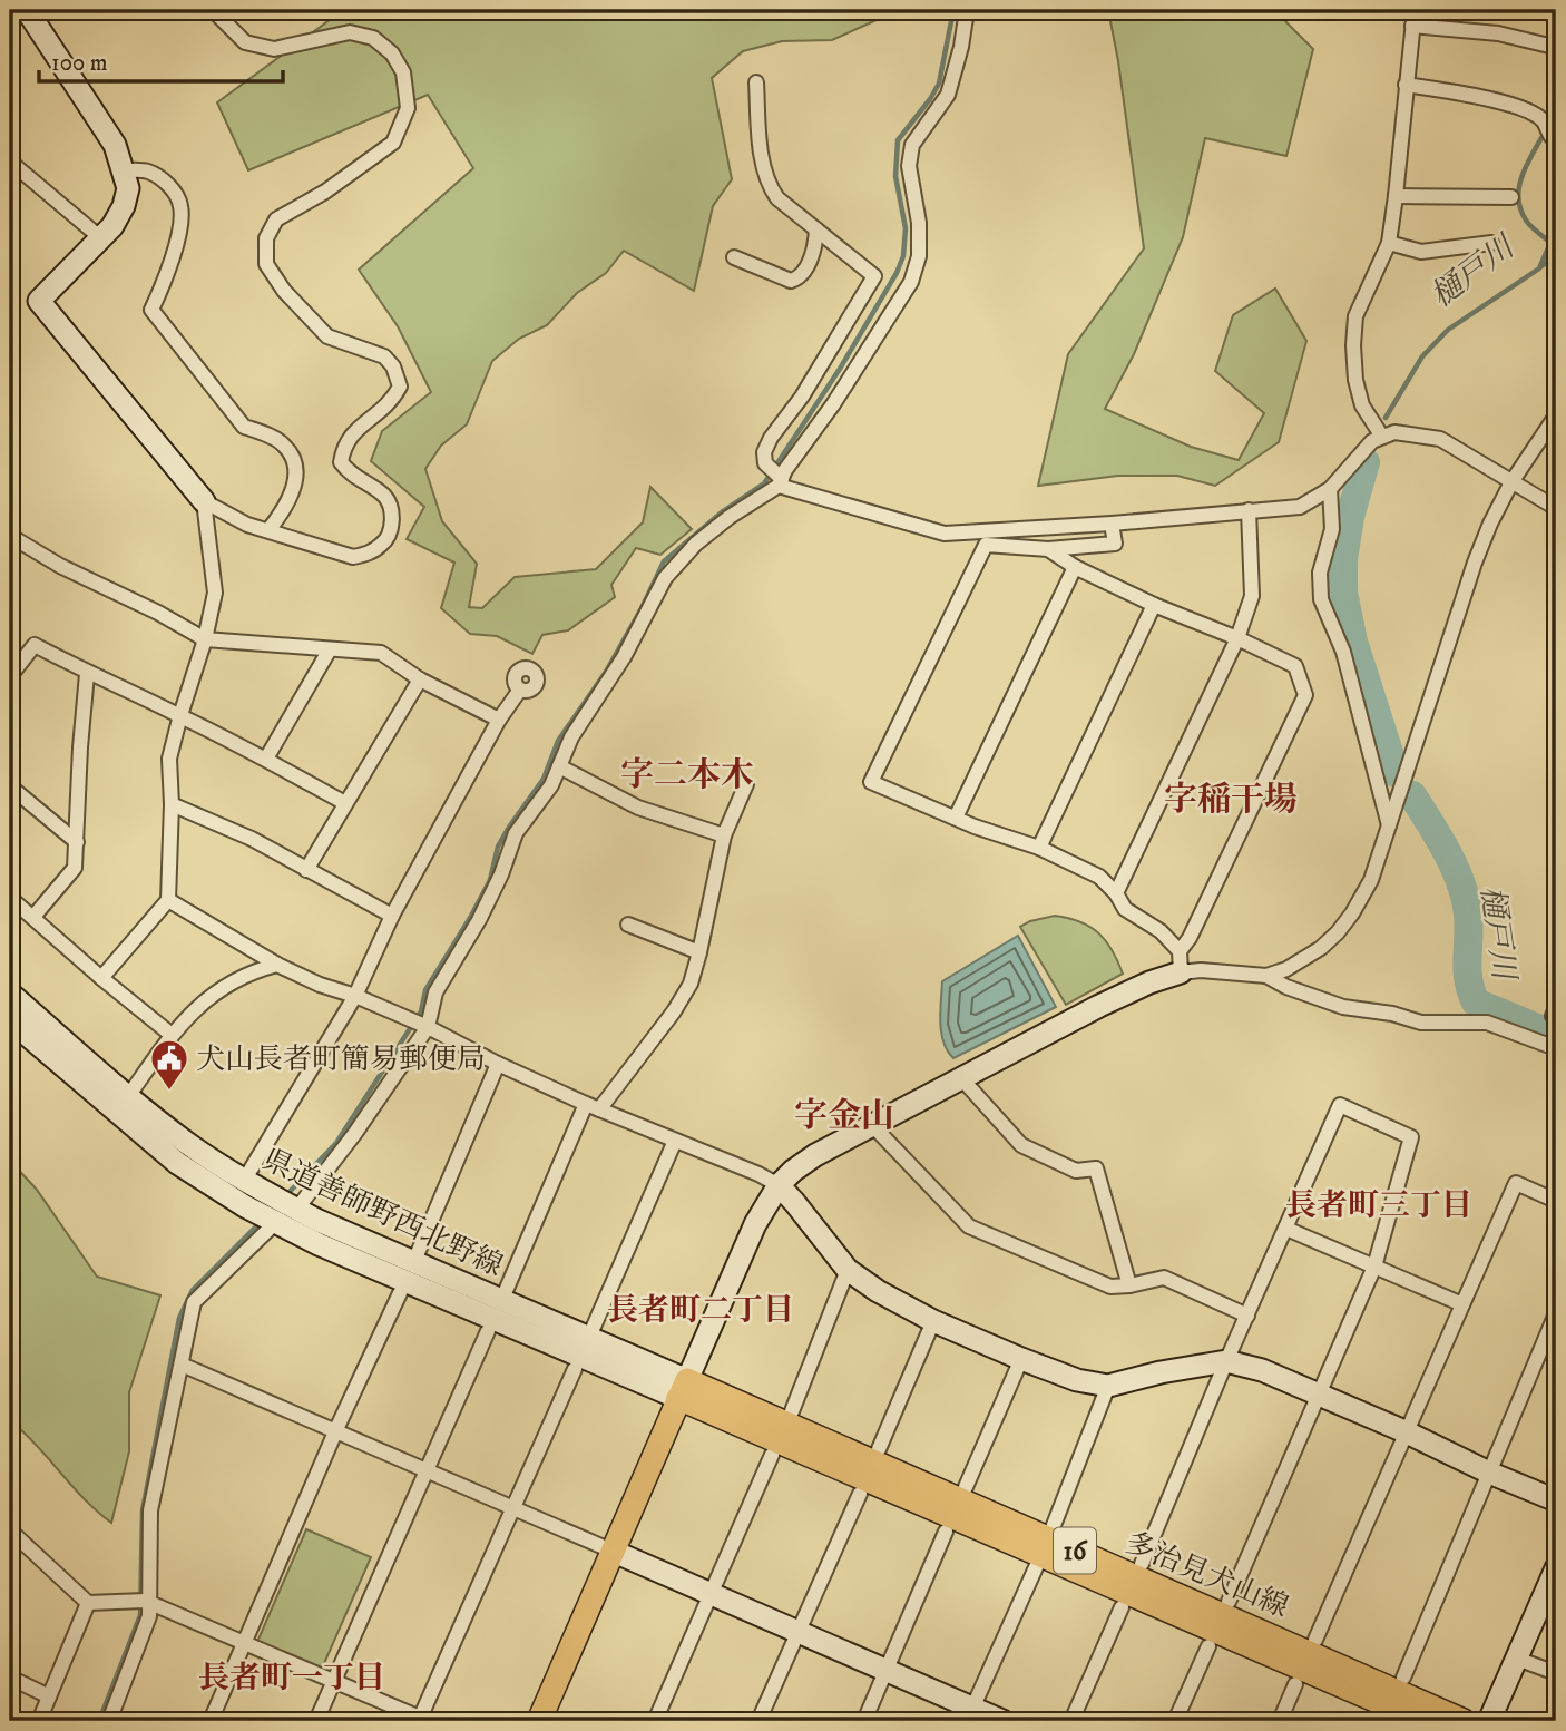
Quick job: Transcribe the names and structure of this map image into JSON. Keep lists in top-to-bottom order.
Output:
{
  "streets": {
    "main road": ["16", "多治見犬山線"],
    "street": ["県道善師野西北野線"]
  },
  "crossings": [
    ["県道善師野西北野線", "多治見犬山線"]
  ],
  "districts": [
    "字二本木",
    "字稲干場",
    "字金山",
    "長者町三丁目",
    "長者町二丁目",
    "長者町一丁目"
  ],
  "water": ["樋戸川"],
  "places": {
    "public building": ["犬山長者町簡易郵便局"]
  },
  "scale_bar": "100 m"
}
